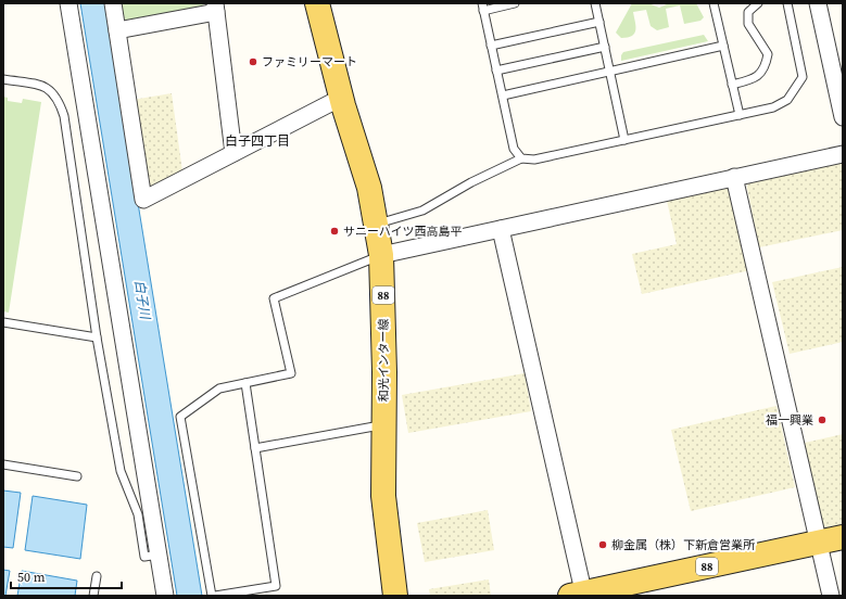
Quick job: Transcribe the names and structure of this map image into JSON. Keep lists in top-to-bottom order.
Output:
{
  "streets": {
    "main road": ["88", "和光インター線"]
  },
  "districts": ["白子四丁目"],
  "water": ["白子川"],
  "places": [
    "ファミリーマート",
    "サニーハイツ西高島平",
    "福一興業",
    "柳金属（株）下新倉営業所"
  ],
  "scale_bar": "50 m"
}
